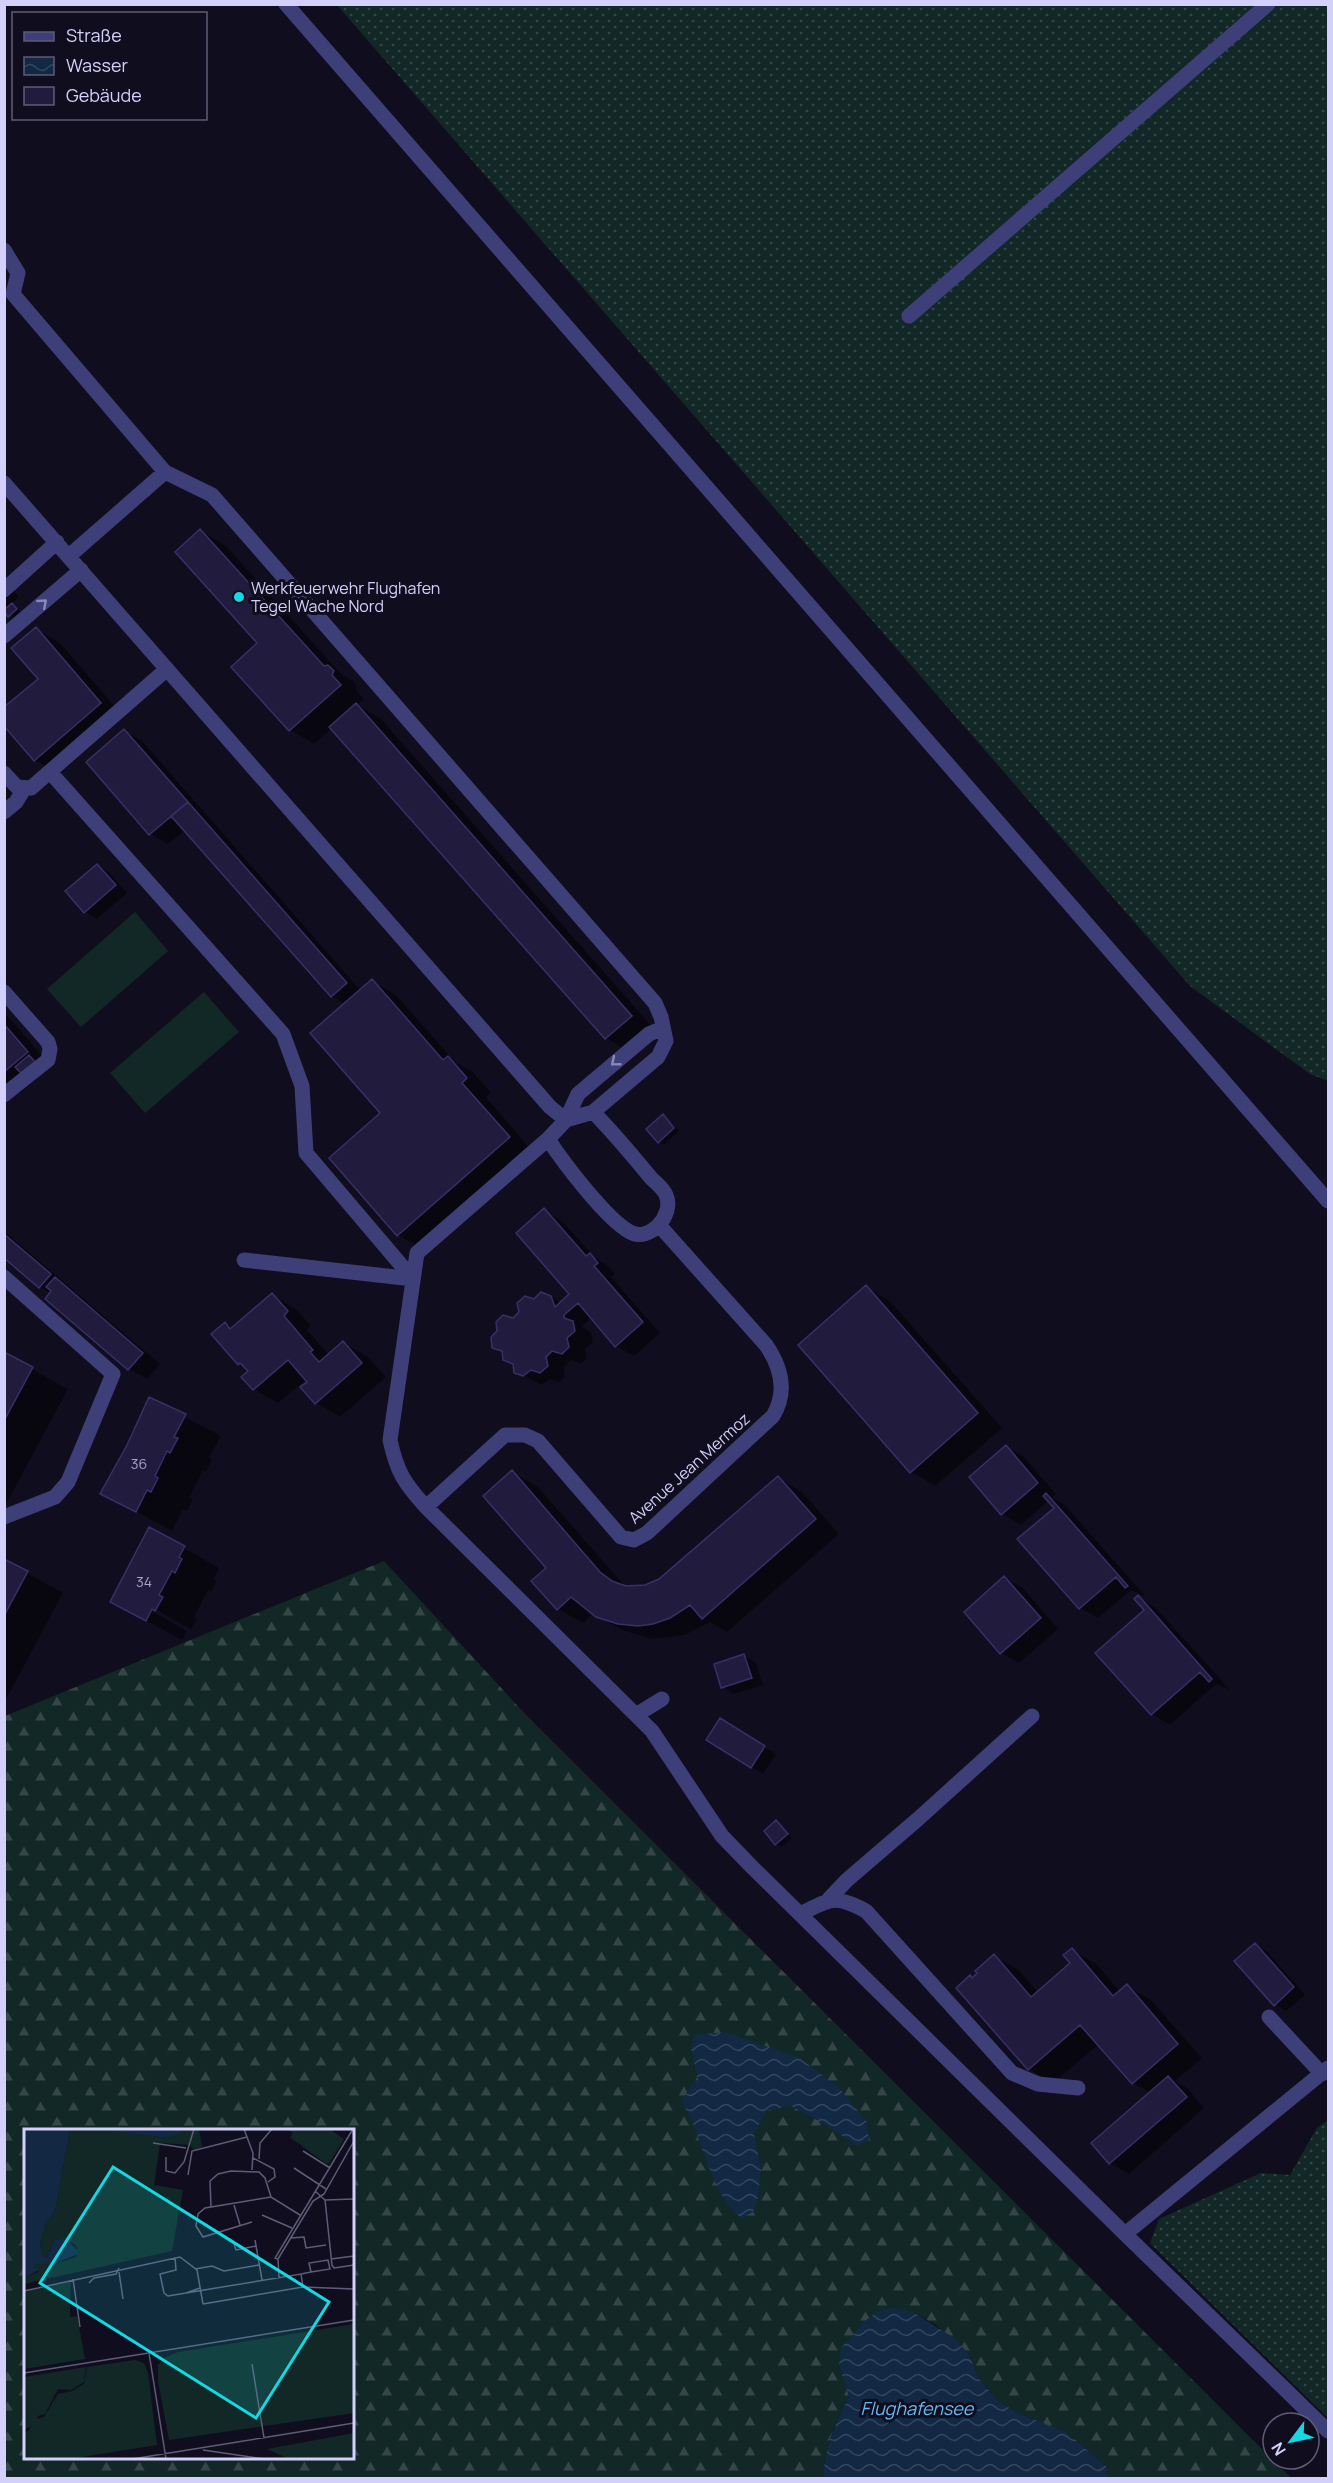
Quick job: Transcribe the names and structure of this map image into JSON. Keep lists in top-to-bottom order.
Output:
{
  "streets": {
    "street": ["Avenue Jean Mermoz"]
  },
  "water": ["Flughafensee"],
  "places": ["Werkfeuerwehr Flughafen Tegel Wache Nord"],
  "house_numbers": ["36", "34"],
  "legend": ["Straße", "Wasser", "Gebäude"],
  "north": "bottom left"
}
